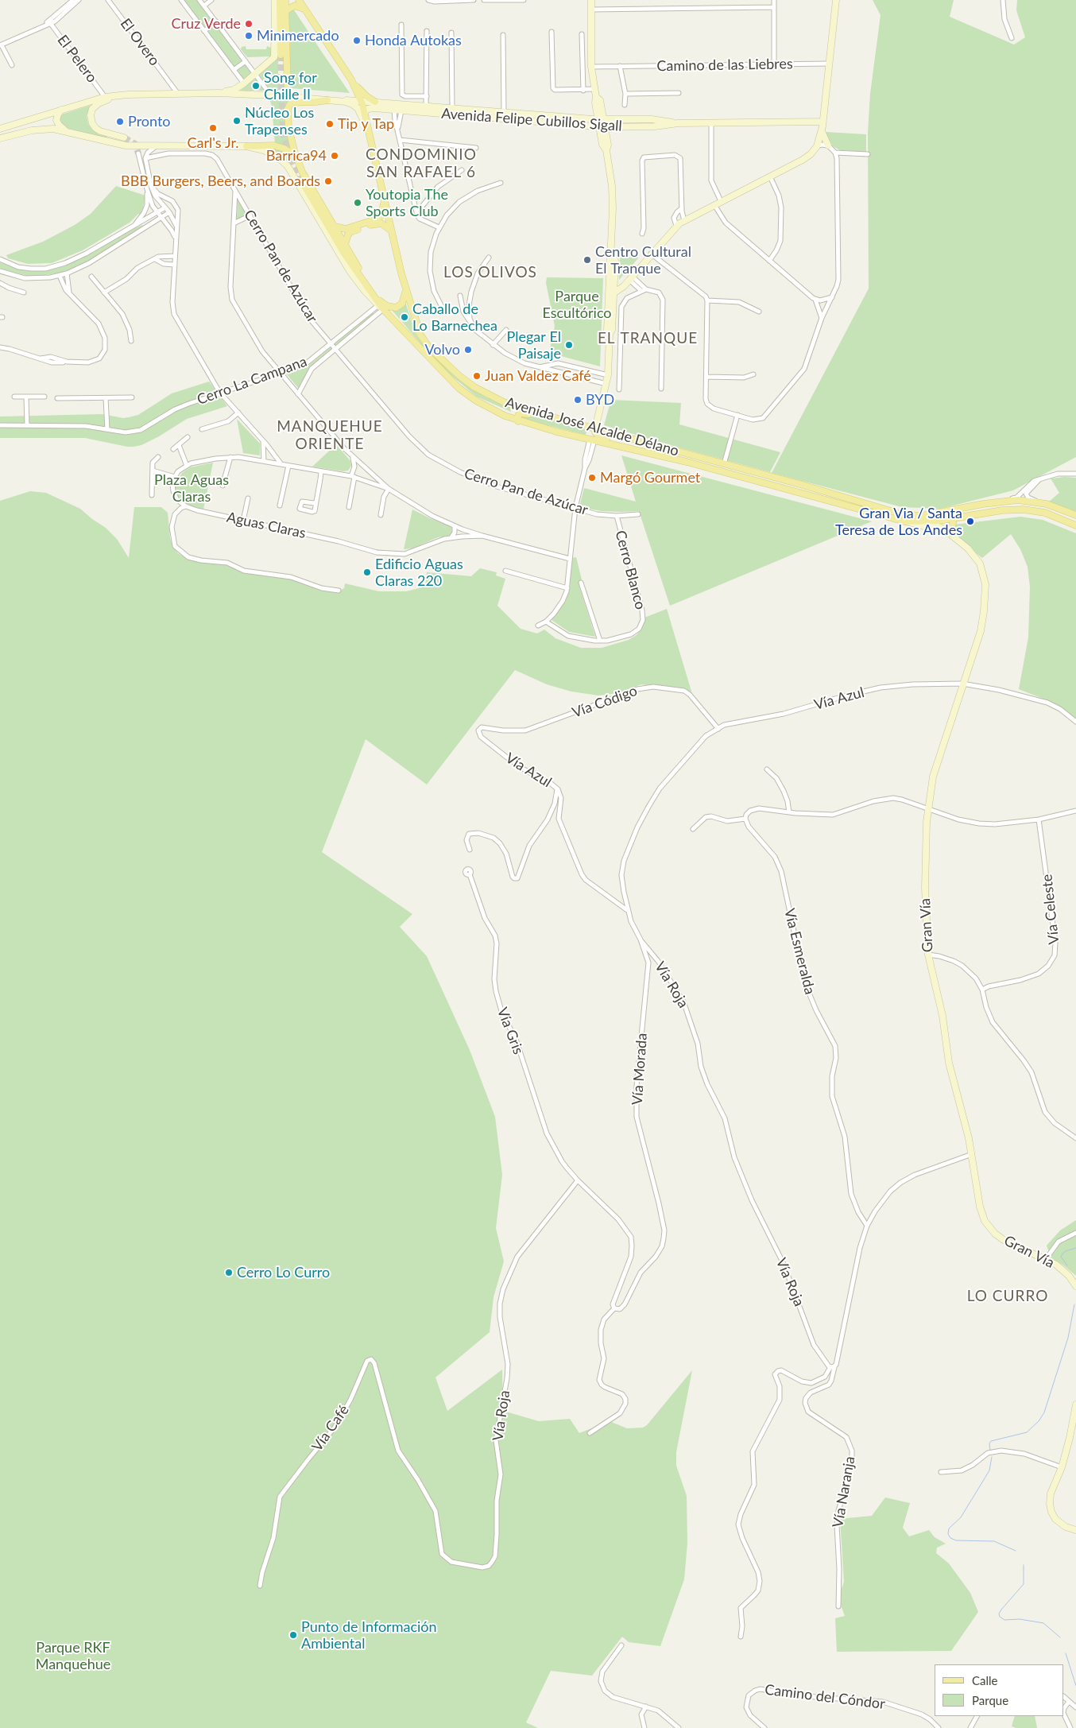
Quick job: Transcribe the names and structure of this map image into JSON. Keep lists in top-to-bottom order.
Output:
{
  "streets": {
    "main road": ["Avenida Felipe Cubillos Sigall", "Avenida José Alcalde Délano", "Gran Vía"],
    "street": [
      "El Overo",
      "El Pelero",
      "Camino de las Liebres",
      "Cerro Pan de Azúcar",
      "Cerro La Campana",
      "Aguas Claras",
      "Cerro Blanco",
      "Vía Azul",
      "Vía Código",
      "Vía Celeste",
      "Vía Esmeralda",
      "Vía Roja",
      "Vía Gris",
      "Vía Morada",
      "Vía Café",
      "Vía Naranja",
      "Camino del Cóndor"
    ]
  },
  "crossings": [
    ["El Overo", "Avenida Felipe Cubillos Sigall"],
    ["Avenida Felipe Cubillos Sigall", "Avenida José Alcalde Délano"],
    ["Cerro Pan de Azúcar", "Cerro La Campana"],
    ["Cerro Pan de Azúcar", "Cerro Blanco"],
    ["Cerro La Campana", "Avenida José Alcalde Délano"],
    ["Avenida José Alcalde Délano", "Gran Vía"],
    ["Vía Azul", "Vía Código"],
    ["Vía Azul", "Gran Vía"],
    ["Vía Azul", "Vía Morada"],
    ["Vía Código", "Vía Morada"],
    ["Vía Roja", "Vía Gris"],
    ["Vía Roja", "Vía Morada"],
    ["Vía Roja", "Vía Café"],
    ["Vía Roja", "Vía Naranja"]
  ],
  "districts": [
    "CONDOMINIO SAN RAFAEL 6",
    "LOS OLIVOS",
    "EL TRANQUE",
    "MANQUEHUE ORIENTE",
    "LO CURRO"
  ],
  "parks": ["Parque Escultórico", "Plaza Aguas Claras", "Parque RKF Manquehue"],
  "places": [
    "Cruz Verde",
    "Minimercado",
    "Honda Autokas",
    "Song for Chille II",
    "Núcleo Los Trapenses",
    "Pronto",
    "Tip y Tap",
    "Carl's Jr.",
    "Barrica94",
    "BBB Burgers, Beers, and Boards",
    "Youtopia The Sports Club",
    "Centro Cultural El Tranque",
    "Caballo de Lo Barnechea",
    "Plegar El Paisaje",
    "Volvo",
    "Juan Valdez Café",
    "BYD",
    "Margó Gourmet",
    "Gran Via / Santa Teresa de Los Andes",
    "Edificio Aguas Claras 220",
    "Cerro Lo Curro",
    "Punto de Información Ambiental"
  ],
  "legend": ["Calle", "Parque"]
}
